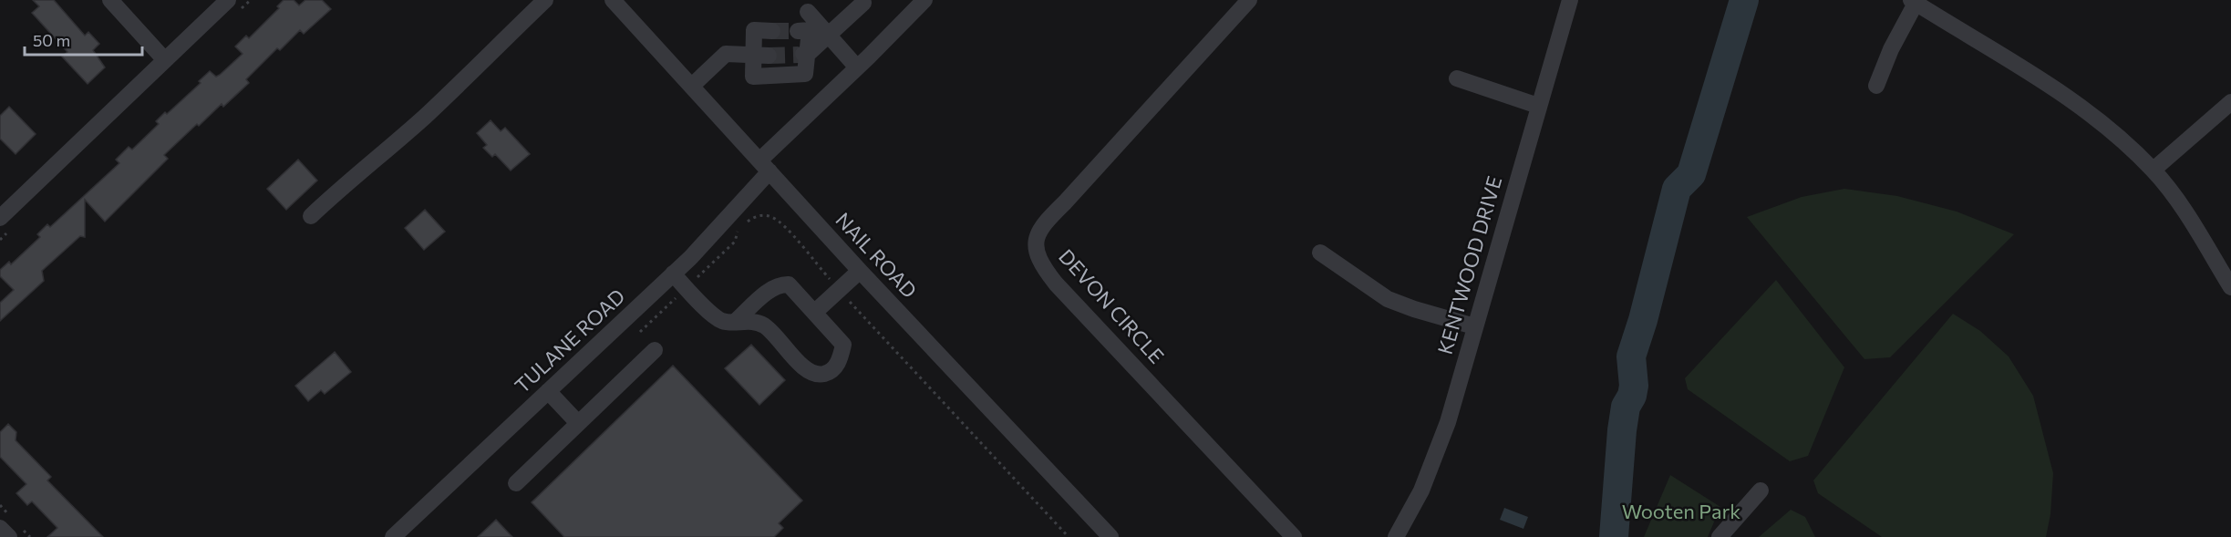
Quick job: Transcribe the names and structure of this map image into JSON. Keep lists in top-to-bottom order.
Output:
{
  "streets": {
    "street": [
      "NAIL ROAD",
      "KENTWOOD DRIVE",
      "DEVON CIRCLE",
      "TULANE ROAD"
    ]
  },
  "crossings": [
    ["NAIL ROAD", "TULANE ROAD"]
  ],
  "parks": ["Wooten Park"],
  "scale_bar": "50 m"
}
